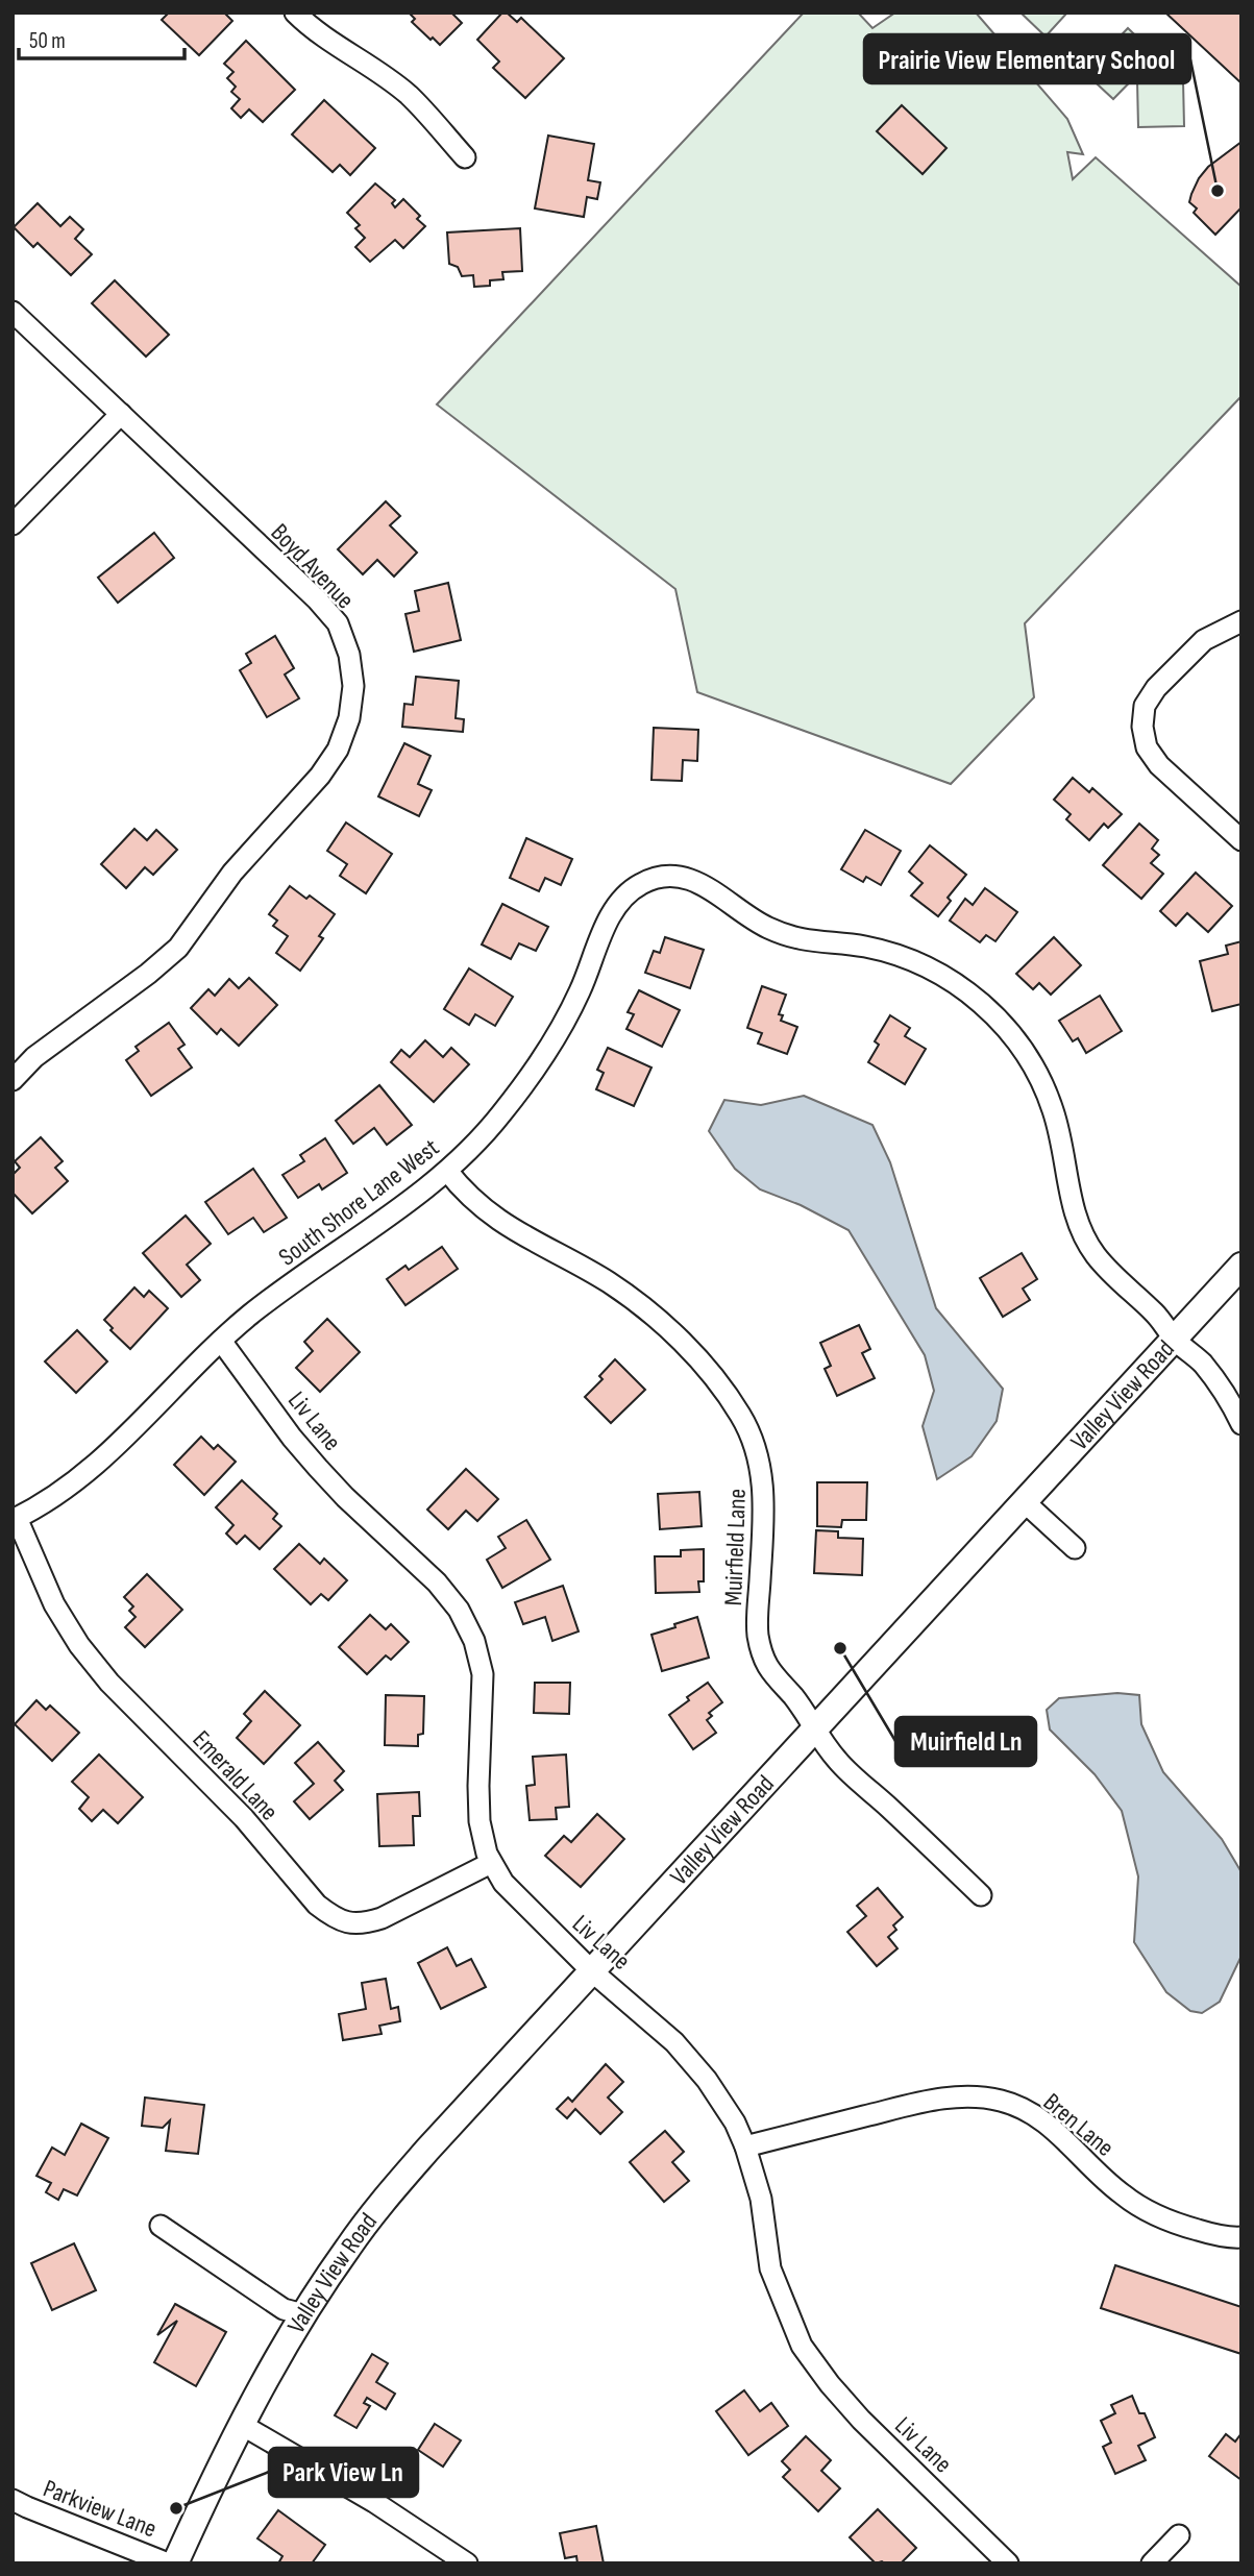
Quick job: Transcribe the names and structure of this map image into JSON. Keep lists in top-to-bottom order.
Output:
{
  "streets": {
    "street": [
      "Boyd Avenue",
      "South Shore Lane West",
      "Valley View Road",
      "Liv Lane",
      "Muirfield Lane",
      "Emerald Lane",
      "Bren Lane",
      "Parkview Lane"
    ]
  },
  "crossings": [
    ["South Shore Lane West", "Valley View Road"],
    ["South Shore Lane West", "Liv Lane"],
    ["South Shore Lane West", "Muirfield Lane"],
    ["South Shore Lane West", "Emerald Lane"],
    ["Valley View Road", "Liv Lane"],
    ["Valley View Road", "Muirfield Lane"],
    ["Liv Lane", "Emerald Lane"],
    ["Liv Lane", "Bren Lane"]
  ],
  "places": ["Prairie View Elementary School", "Muirfield Ln", "Park View Ln"],
  "scale_bar": "50 m"
}
